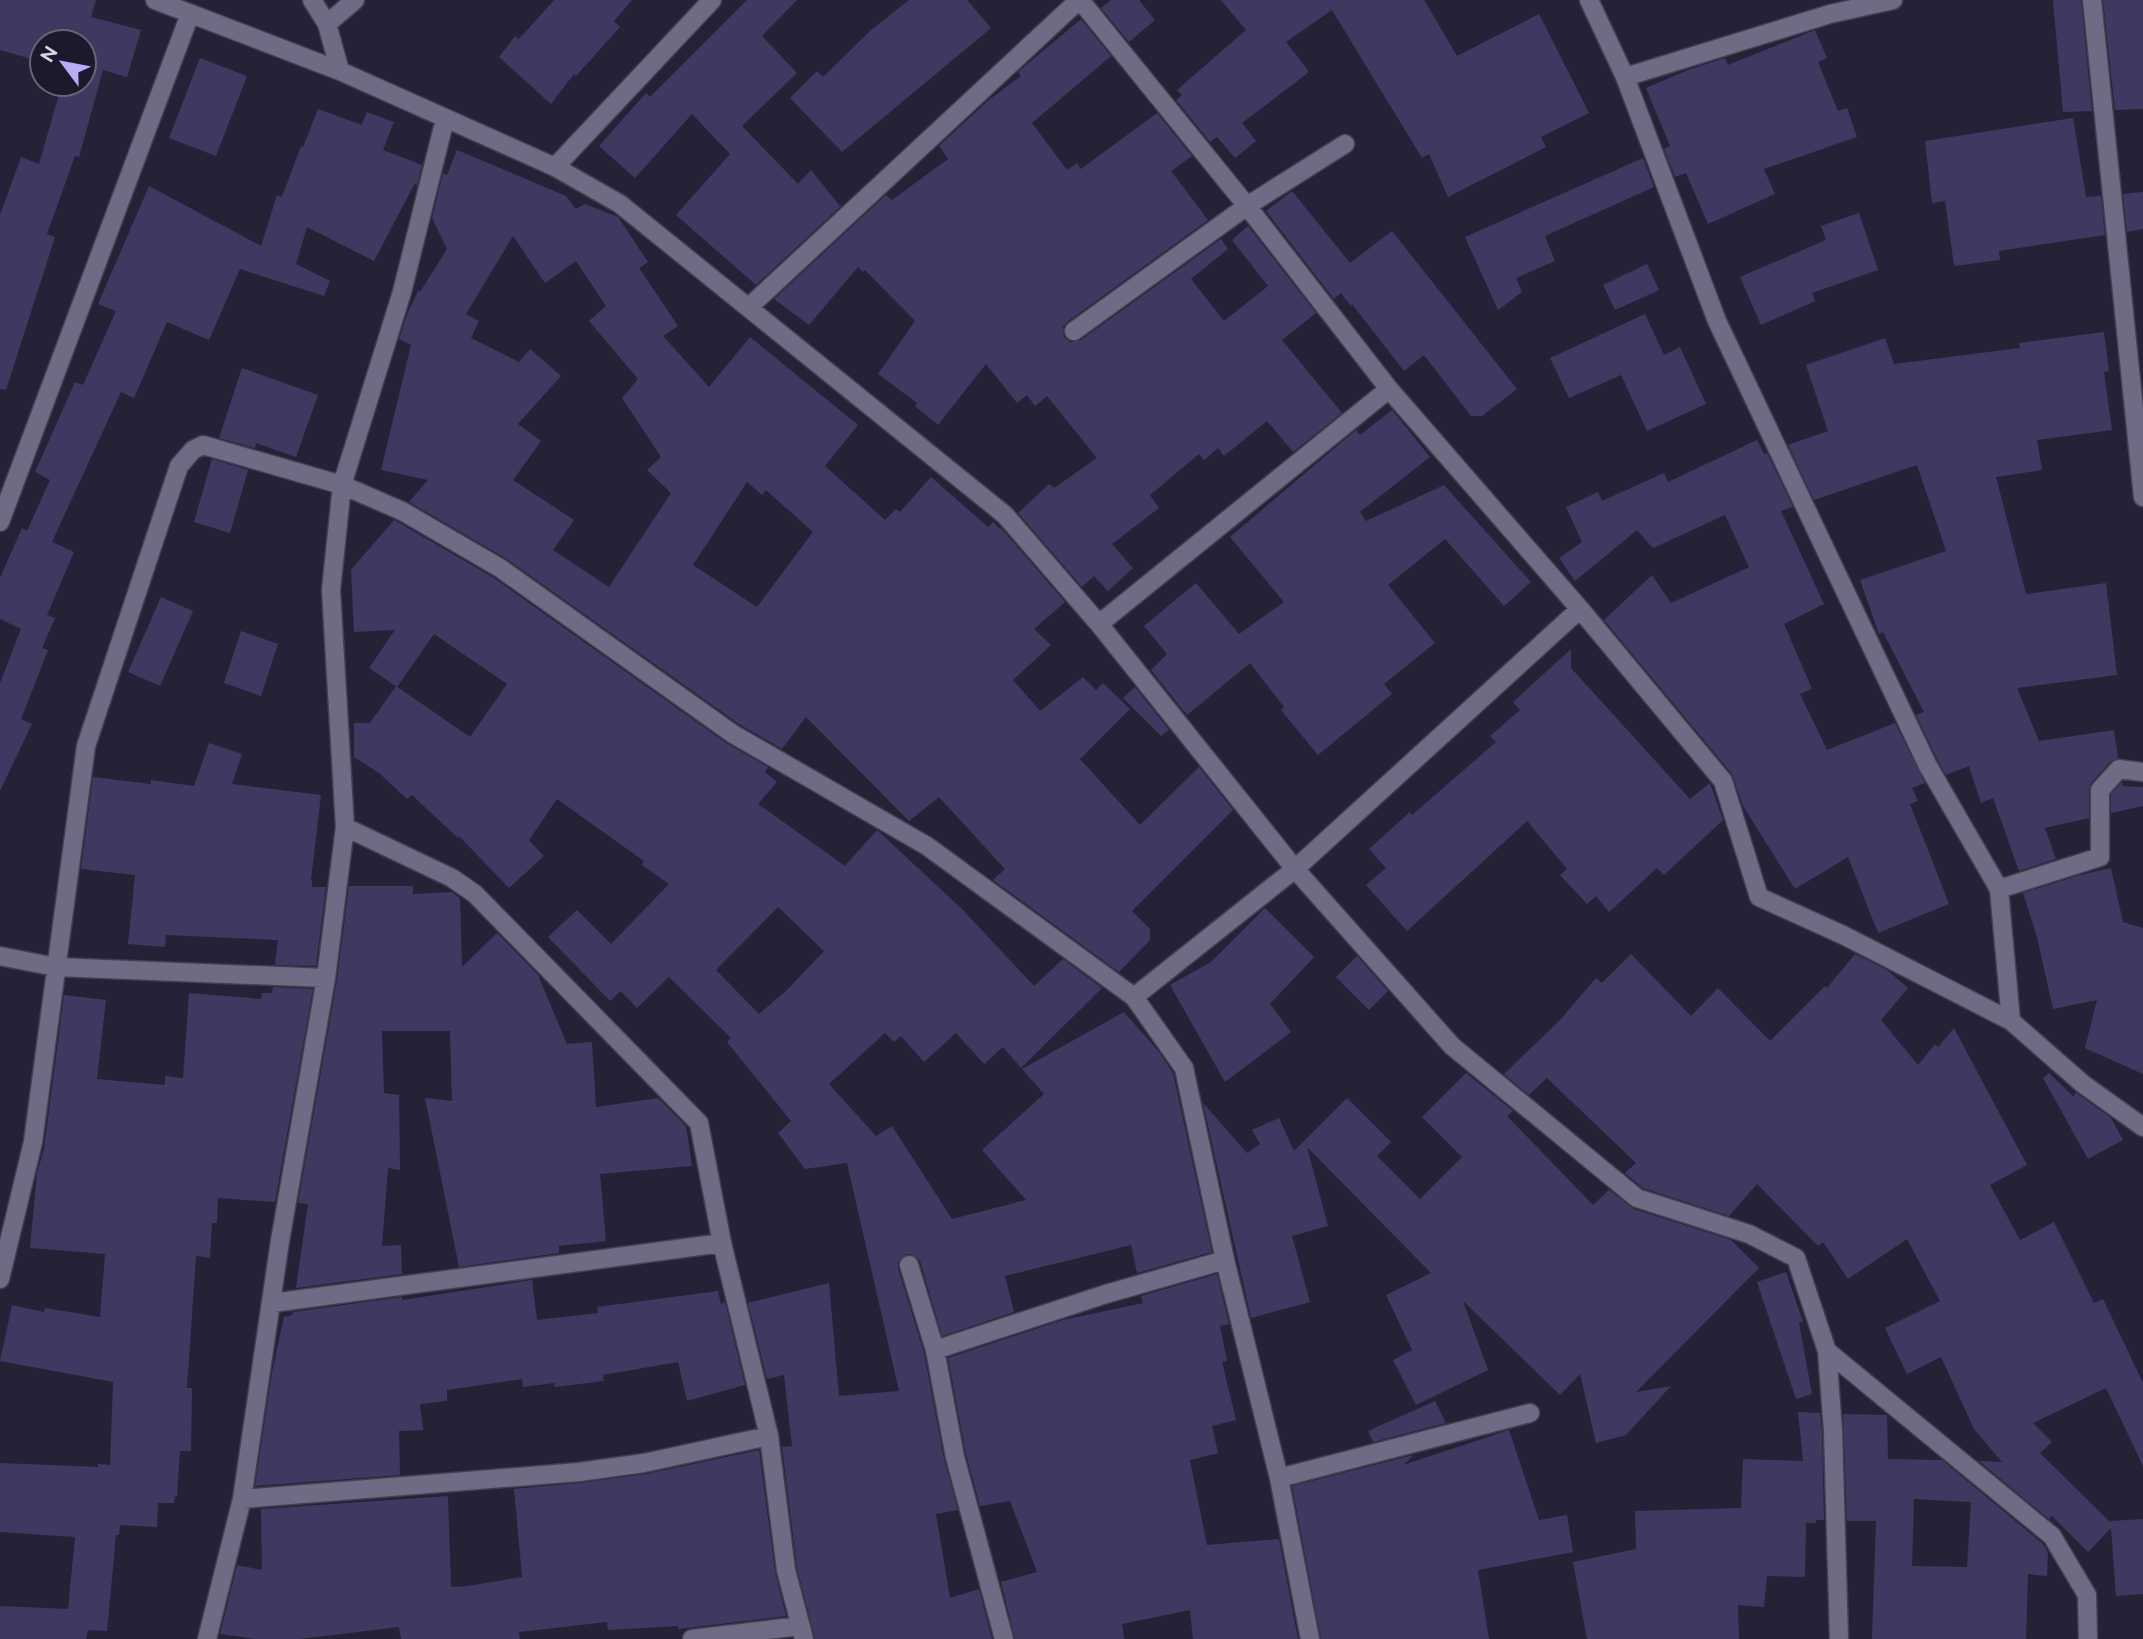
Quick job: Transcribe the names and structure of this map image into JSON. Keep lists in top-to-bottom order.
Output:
{
  "north": "top left"
}
